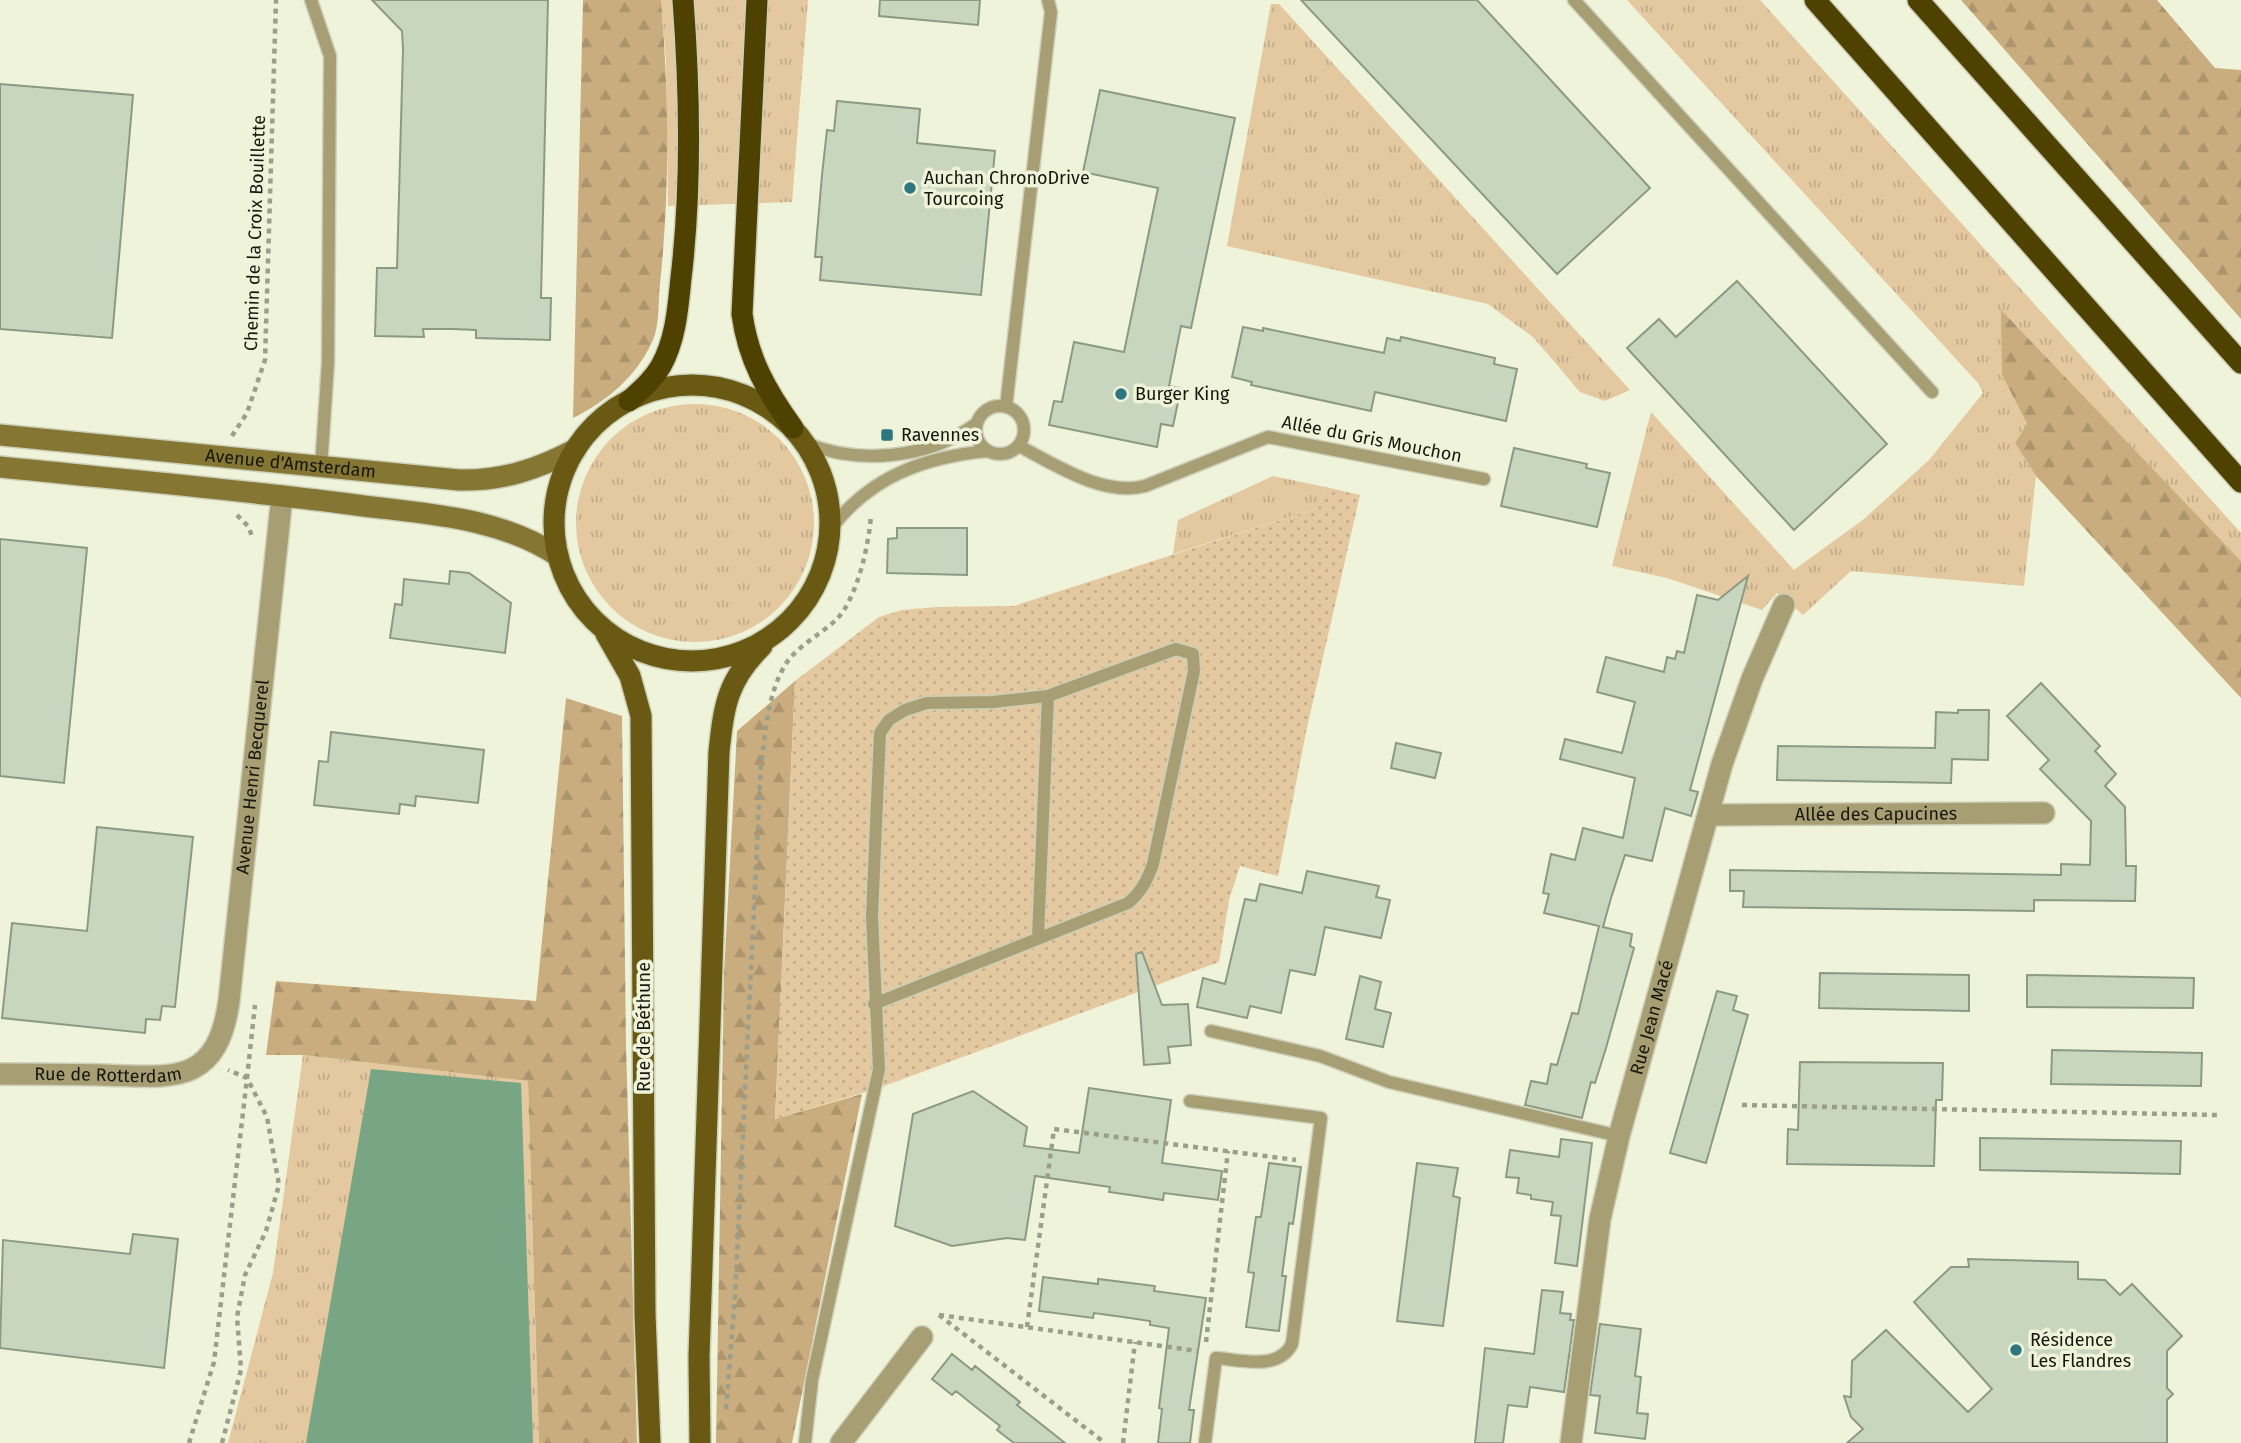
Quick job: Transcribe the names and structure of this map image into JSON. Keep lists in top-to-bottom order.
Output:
{
  "streets": {
    "main road": ["Rue de Béthune"],
    "street": [
      "Avenue d'Amsterdam",
      "Avenue Henri Becquerel",
      "Allée des Capucines",
      "Rue Jean Macé",
      "Rue de Rotterdam"
    ],
    "lane": ["Allée du Gris Mouchon"],
    "path": ["Chemin de la Croix Bouillette"]
  },
  "crossings": [
    ["Chemin de la Croix Bouillette", "Avenue d'Amsterdam"],
    ["Avenue d'Amsterdam", "Avenue Henri Becquerel"],
    ["Avenue Henri Becquerel", "Rue de Rotterdam"],
    ["Allée des Capucines", "Rue Jean Macé"]
  ],
  "places": {
    "other": ["Auchan ChronoDrive Tourcoing", "Burger King", "Résidence Les Flandres"],
    "transit": ["Ravennes"]
  }
}
